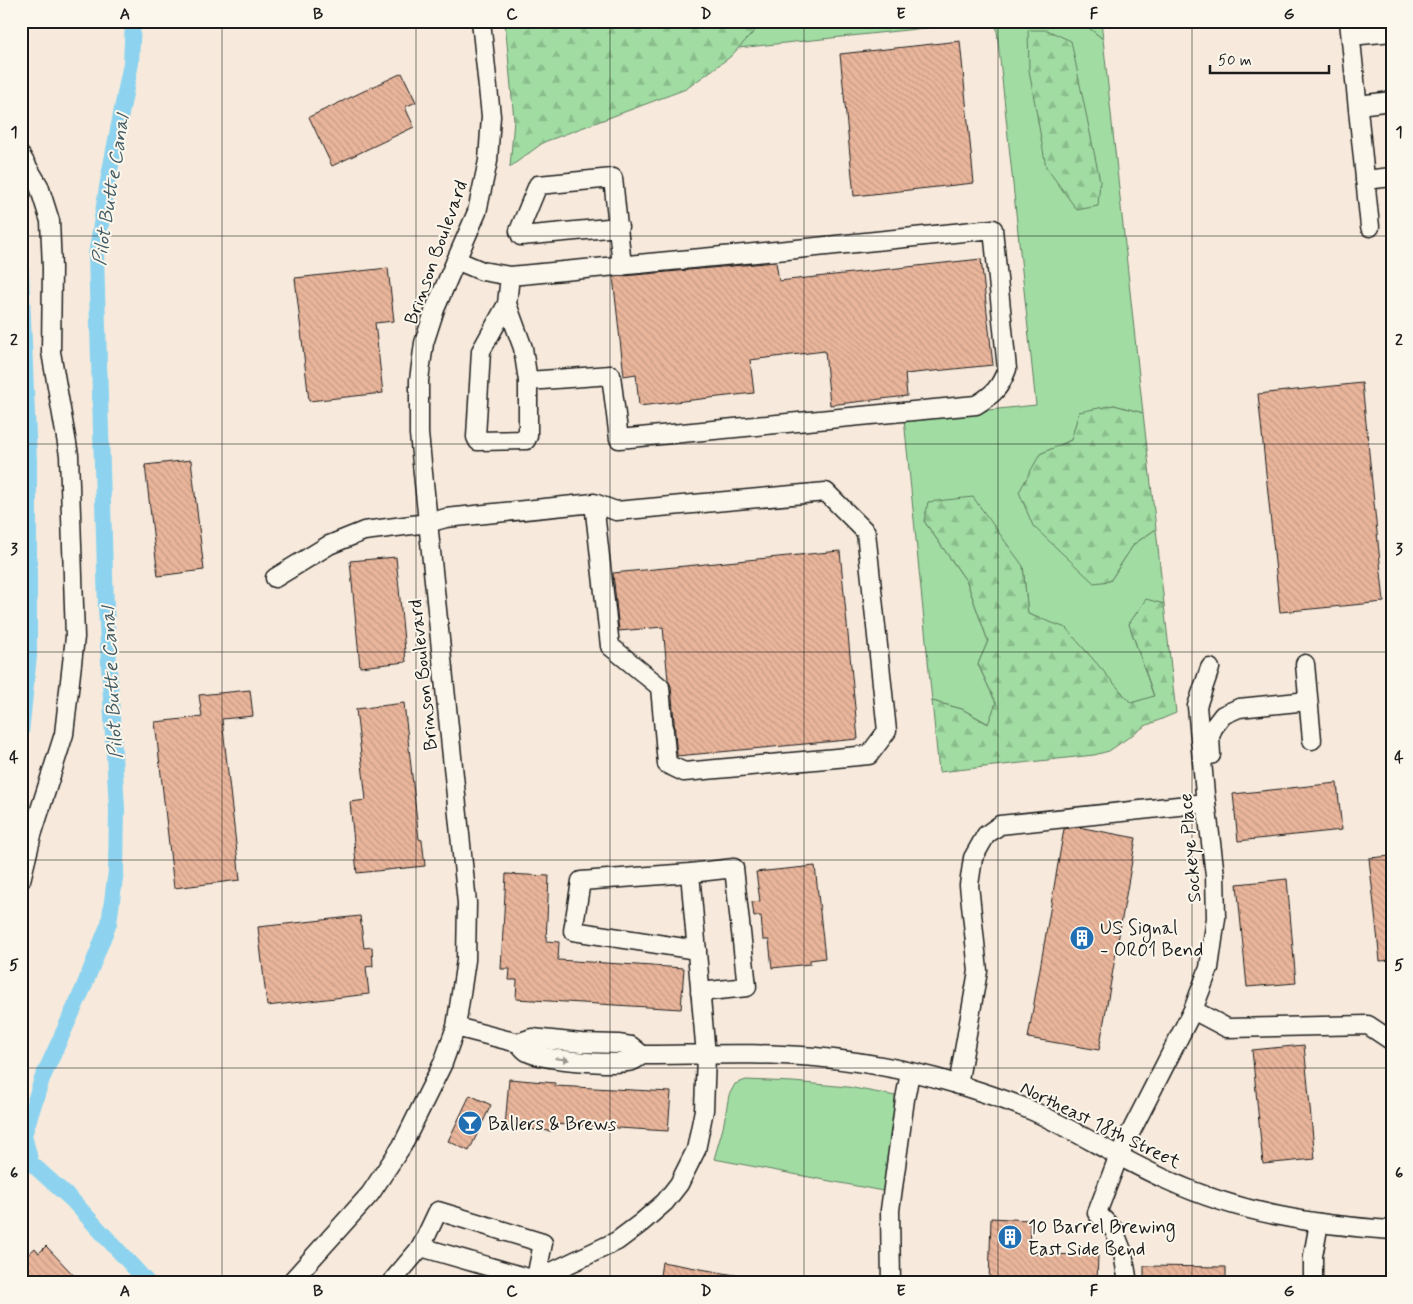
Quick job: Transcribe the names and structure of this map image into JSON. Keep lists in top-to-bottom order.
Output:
{
  "streets": {
    "street": ["Brinson Boulevard", "Sockeye Place", "Northeast 18th Street"]
  },
  "crossings": [
    ["Brinson Boulevard", "Northeast 18th Street"],
    ["Sockeye Place", "Northeast 18th Street"]
  ],
  "water": ["Pilot Butte Canal"],
  "places": {
    "building": ["US Signal - OR01 Bend", "10 Barrel Brewing East Side Bend"],
    "bar": ["Ballers & Brews"]
  },
  "scale_bar": "50 m",
  "grid": {
    "columns": [
      "A",
      "B",
      "C",
      "D",
      "E",
      "F",
      "G"
    ],
    "rows": [
      "1",
      "2",
      "3",
      "4",
      "5",
      "6"
    ]
  }
}
